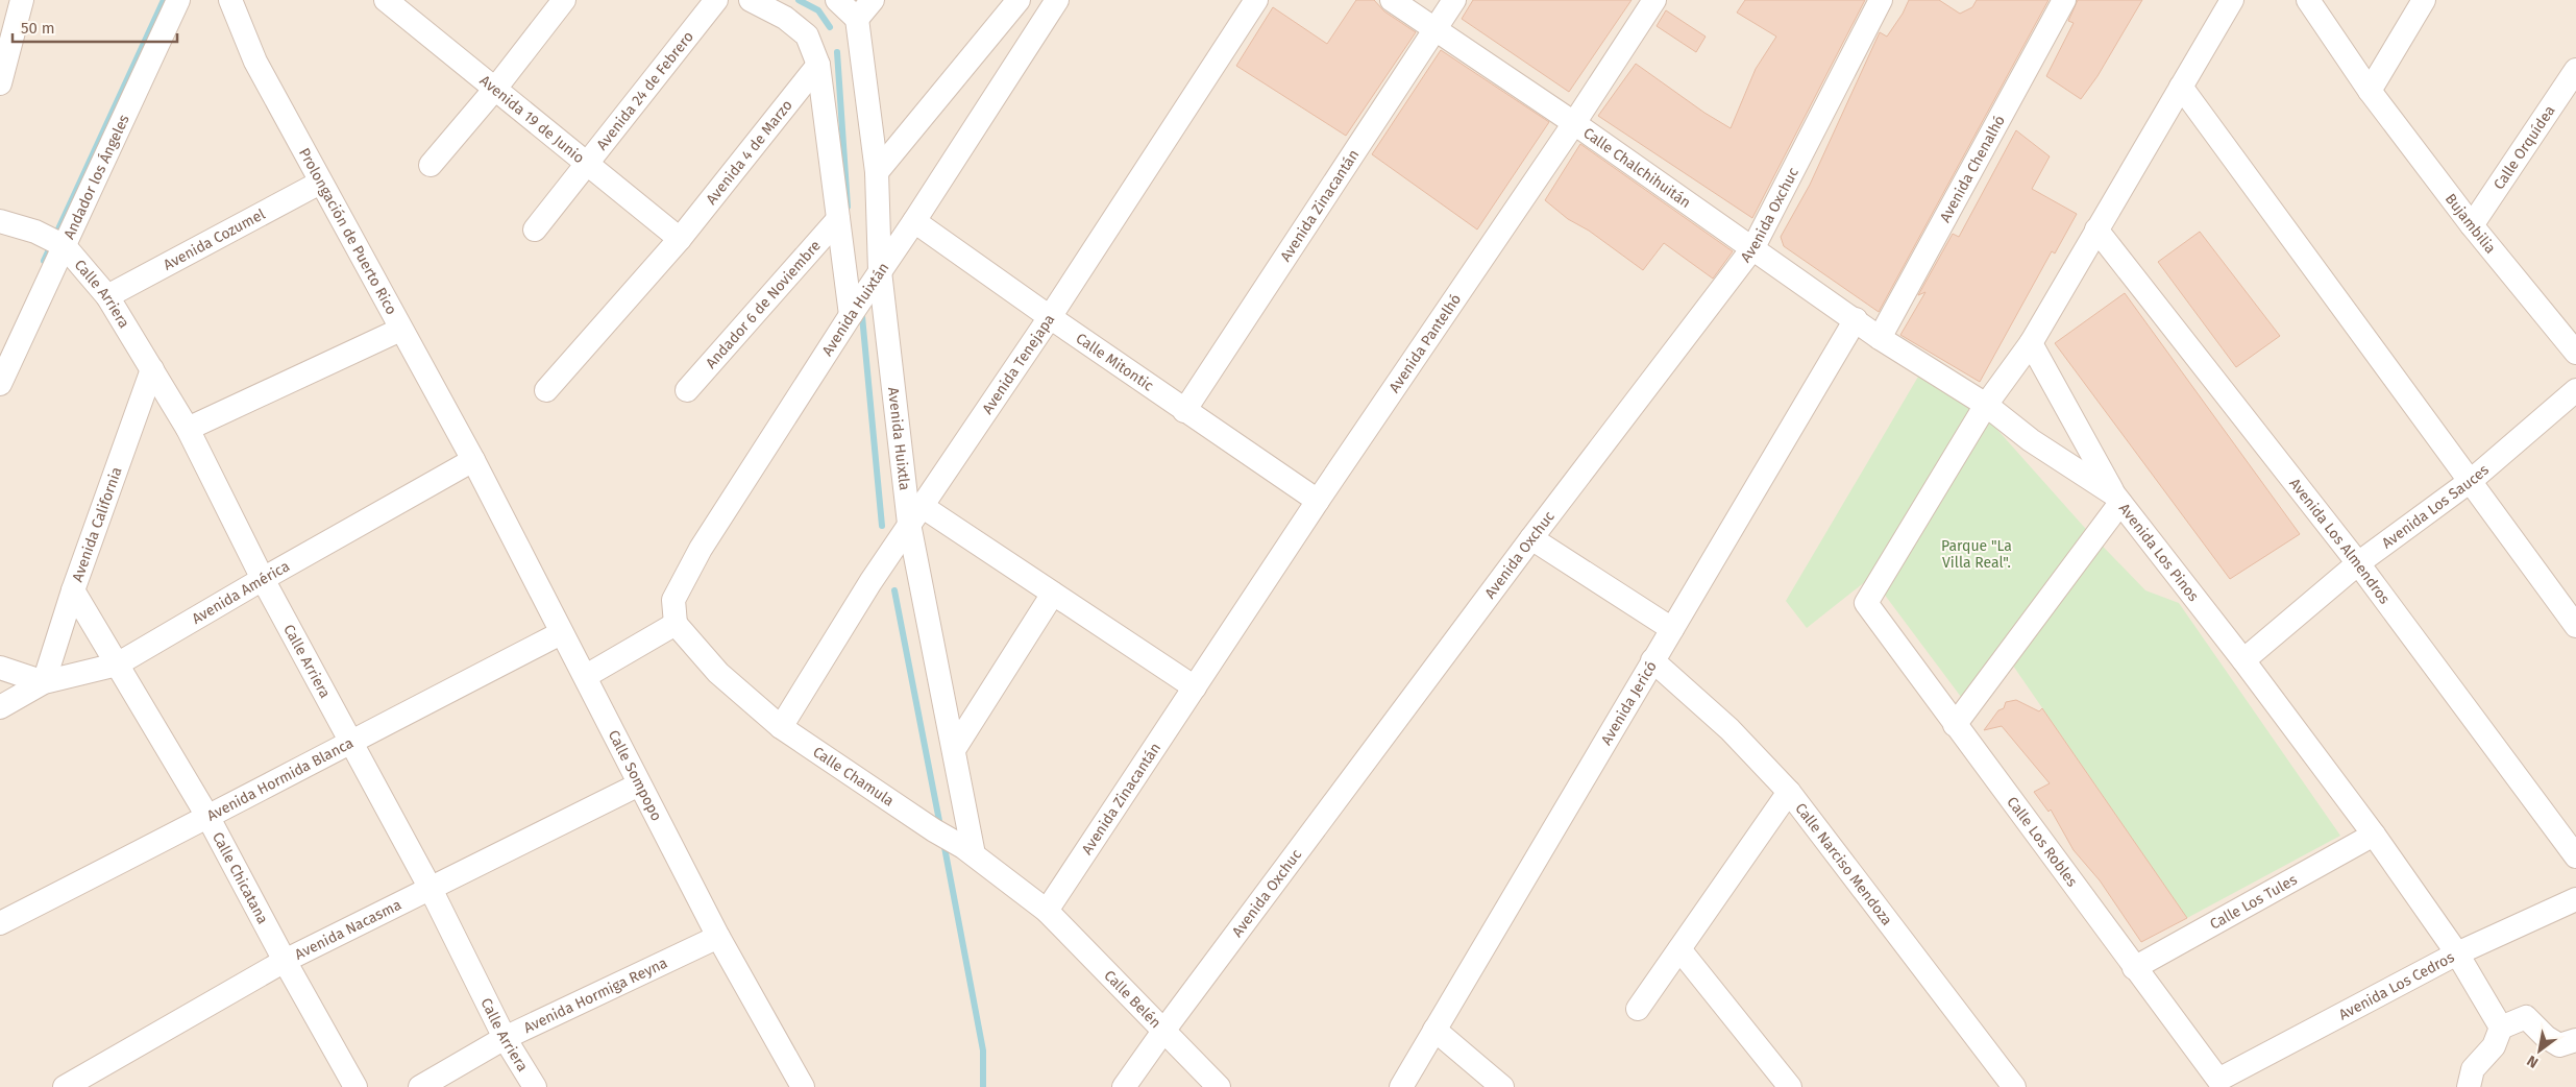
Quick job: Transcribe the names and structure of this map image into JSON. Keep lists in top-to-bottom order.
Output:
{
  "streets": {
    "street": [
      "Avenida 24 de Febrero",
      "Avenida 19 de Junio",
      "Calle Orquídea",
      "Avenida 4 de Marzo",
      "Calle Chalchihuitán",
      "Avenida Chenalhó",
      "Andador los Ángeles",
      "Avenida Zinacantán",
      "Avenida Oxchuc",
      "Bujambilia",
      "Prolongación de Puerto Rico",
      "Avenida Cozumel",
      "Calle Arriera",
      "Andador 6 de Noviembre",
      "Avenida Huixtán",
      "Avenida Pantelhó",
      "Calle Mitontic",
      "Avenida Tenejapa",
      "Avenida Huixtla",
      "Avenida Los Sauces",
      "Avenida California",
      "Avenida Los Almendros",
      "Avenida Los Pinos",
      "Avenida América",
      "Avenida Jericó",
      "Calle Sompopo",
      "Calle Chamula",
      "Avenida Hormida Blanca",
      "Calle Los Robles",
      "Calle Narciso Mendoza",
      "Calle Chicatana",
      "Calle Los Tules",
      "Avenida Nacasma",
      "Avenida Los Cedros",
      "Avenida Hormiga Reyna",
      "Calle Belén"
    ]
  },
  "crossings": [
    ["Avenida 24 de Febrero", "Avenida 19 de Junio"],
    ["Avenida 19 de Junio", "Avenida 4 de Marzo"],
    ["Calle Orquídea", "Bujambilia"],
    ["Calle Chalchihuitán", "Avenida Chenalhó"],
    ["Calle Chalchihuitán", "Avenida Zinacantán"],
    ["Calle Chalchihuitán", "Avenida Oxchuc"],
    ["Calle Chalchihuitán", "Avenida Pantelhó"],
    ["Calle Chalchihuitán", "Avenida Los Pinos"],
    ["Calle Chalchihuitán", "Avenida Jericó"],
    ["Avenida Chenalhó", "Avenida Los Pinos"],
    ["Andador los Ángeles", "Calle Arriera"],
    ["Avenida Zinacantán", "Avenida Pantelhó"],
    ["Avenida Zinacantán", "Calle Mitontic"],
    ["Avenida Zinacantán", "Calle Chamula"],
    ["Avenida Zinacantán", "Calle Belén"],
    ["Avenida Oxchuc", "Calle Belén"],
    ["Prolongación de Puerto Rico", "Avenida Cozumel"],
    ["Prolongación de Puerto Rico", "Avenida América"],
    ["Prolongación de Puerto Rico", "Calle Sompopo"],
    ["Avenida Cozumel", "Calle Arriera"],
    ["Calle Arriera", "Avenida California"],
    ["Calle Arriera", "Avenida América"],
    ["Calle Arriera", "Avenida Hormida Blanca"],
    ["Calle Arriera", "Avenida Nacasma"],
    ["Calle Arriera", "Avenida Hormiga Reyna"],
    ["Avenida Huixtán", "Calle Mitontic"],
    ["Avenida Huixtán", "Avenida Huixtla"],
    ["Avenida Huixtán", "Calle Chamula"],
    ["Avenida Pantelhó", "Calle Mitontic"],
    ["Calle Mitontic", "Avenida Tenejapa"],
    ["Avenida Tenejapa", "Avenida Huixtla"],
    ["Avenida Tenejapa", "Calle Chamula"],
    ["Avenida Huixtla", "Calle Chamula"],
    ["Avenida Los Sauces", "Avenida Los Almendros"],
    ["Avenida Los Sauces", "Avenida Los Pinos"],
    ["Avenida California", "Avenida América"],
    ["Avenida California", "Calle Chicatana"],
    ["Avenida Los Pinos", "Calle Los Robles"],
    ["Avenida Los Pinos", "Calle Los Tules"],
    ["Avenida Los Pinos", "Avenida Los Cedros"],
    ["Avenida América", "Calle Sompopo"],
    ["Avenida América", "Calle Chicatana"],
    ["Avenida Jericó", "Calle Narciso Mendoza"],
    ["Calle Sompopo", "Avenida Hormida Blanca"],
    ["Calle Sompopo", "Avenida Nacasma"],
    ["Calle Sompopo", "Avenida Hormiga Reyna"],
    ["Calle Chamula", "Calle Belén"],
    ["Avenida Hormida Blanca", "Calle Chicatana"],
    ["Calle Los Robles", "Calle Los Tules"],
    ["Calle Los Robles", "Avenida Los Cedros"],
    ["Calle Chicatana", "Avenida Nacasma"]
  ],
  "parks": ["Parque \"La Villa Real\"."],
  "scale_bar": "50 m",
  "north": "bottom left"
}
